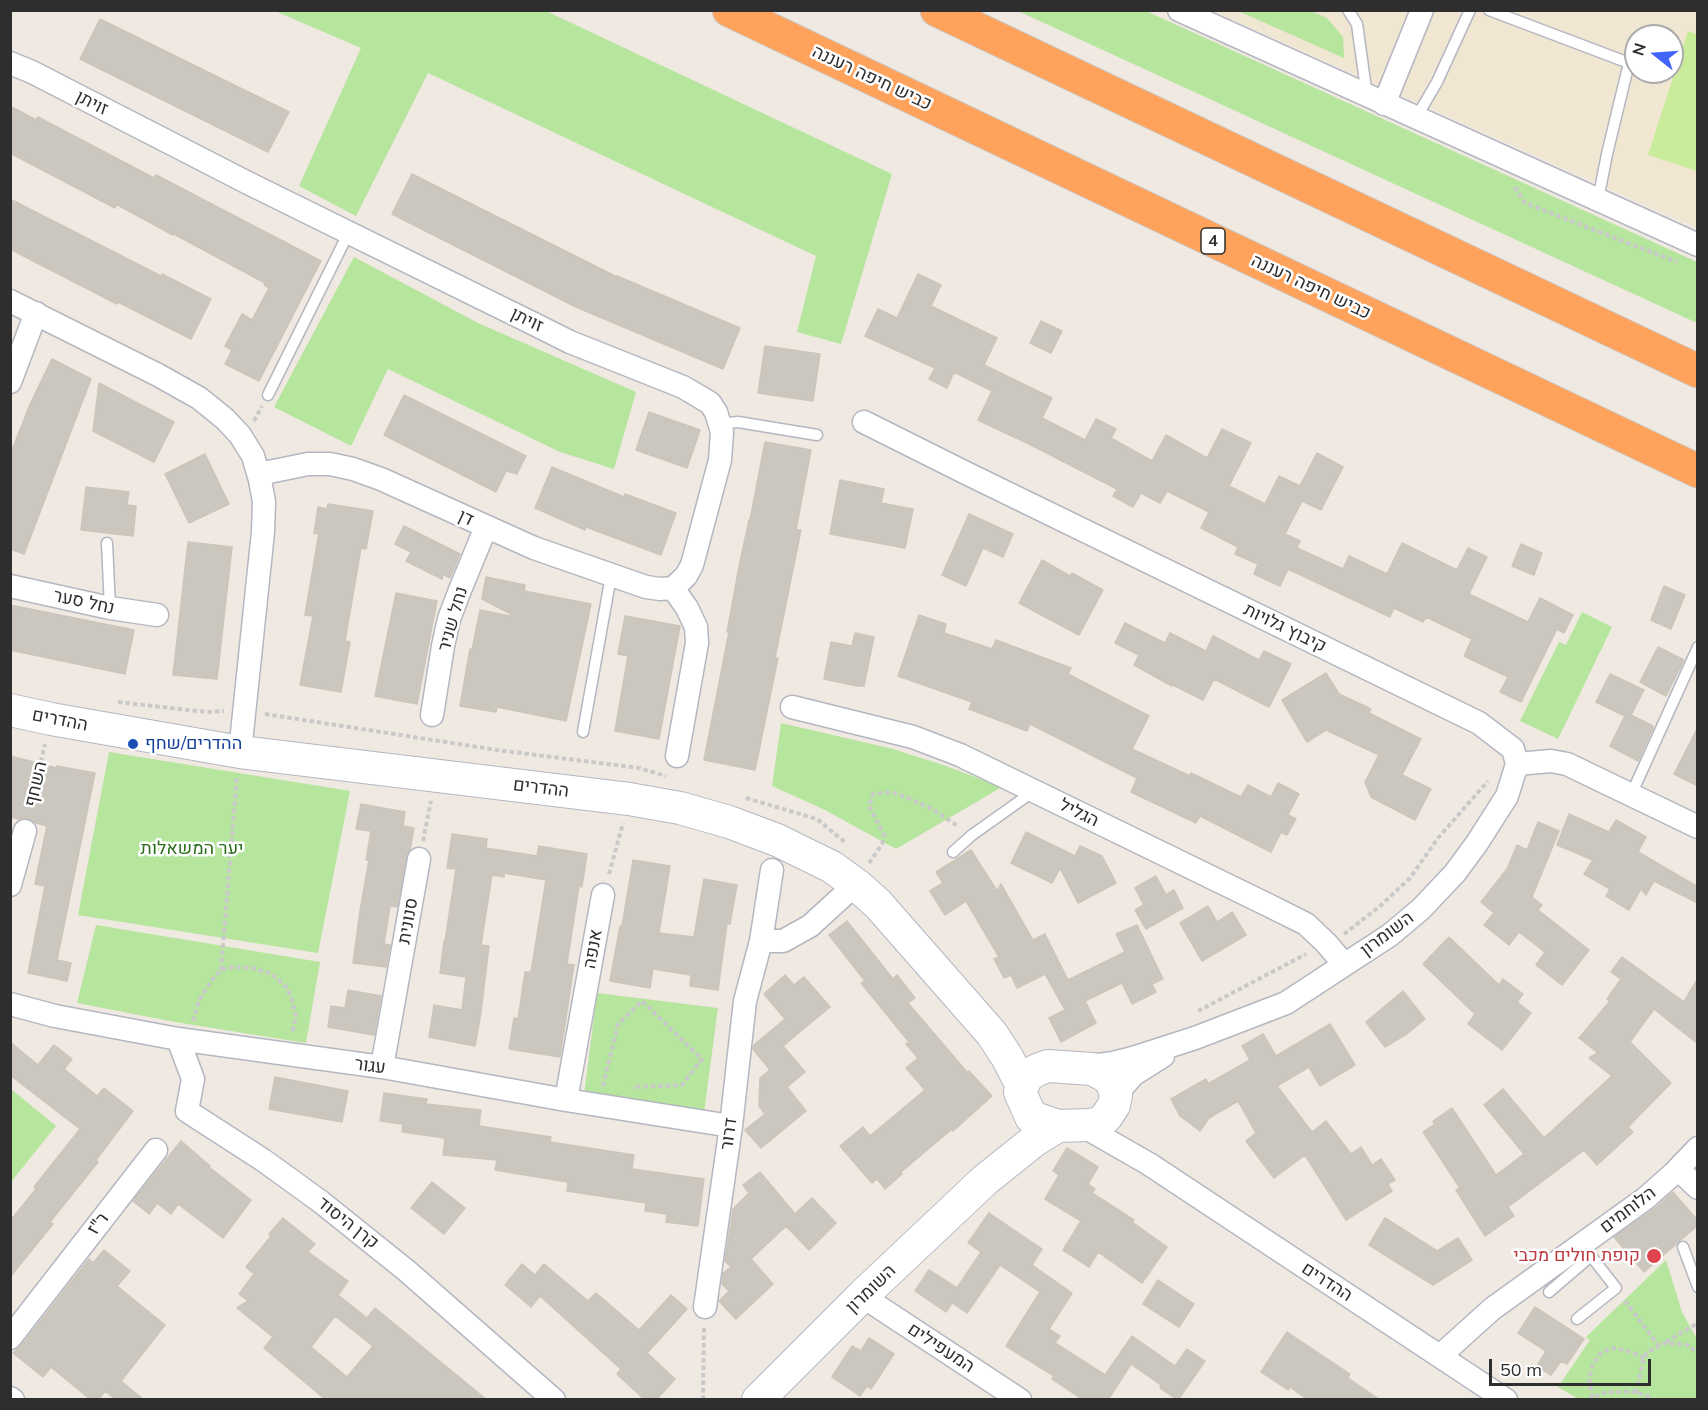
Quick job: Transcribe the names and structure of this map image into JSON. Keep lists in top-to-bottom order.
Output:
{
  "streets": {
    "highway": ["כביש חיפה רעננה", "4"],
    "street": [
      "זויתן",
      "דן",
      "נחל סער",
      "נחל שניר",
      "קיבוץ גלויות",
      "ההדרים",
      "השחף",
      "הגליל",
      "סנונית",
      "השומרון",
      "אנפה",
      "עגור",
      "דרור",
      "הלוחמים",
      "קרן היסוד",
      "ר\"ז",
      "המעפילים"
    ]
  },
  "crossings": [
    ["דן", "נחל שניר"],
    ["קיבוץ גלויות", "השומרון"],
    ["ההדרים", "השחף"],
    ["ההדרים", "השומרון"],
    ["ההדרים", "הלוחמים"],
    ["הגליל", "השומרון"],
    ["סנונית", "עגור"],
    ["השומרון", "המעפילים"],
    ["אנפה", "עגור"],
    ["עגור", "דרור"],
    ["עגור", "קרן היסוד"]
  ],
  "parks": ["יער המשאלות"],
  "places": ["ההדרים/שחף", "קופת חולים מכבי"],
  "scale_bar": "50 m",
  "north": "left"
}
